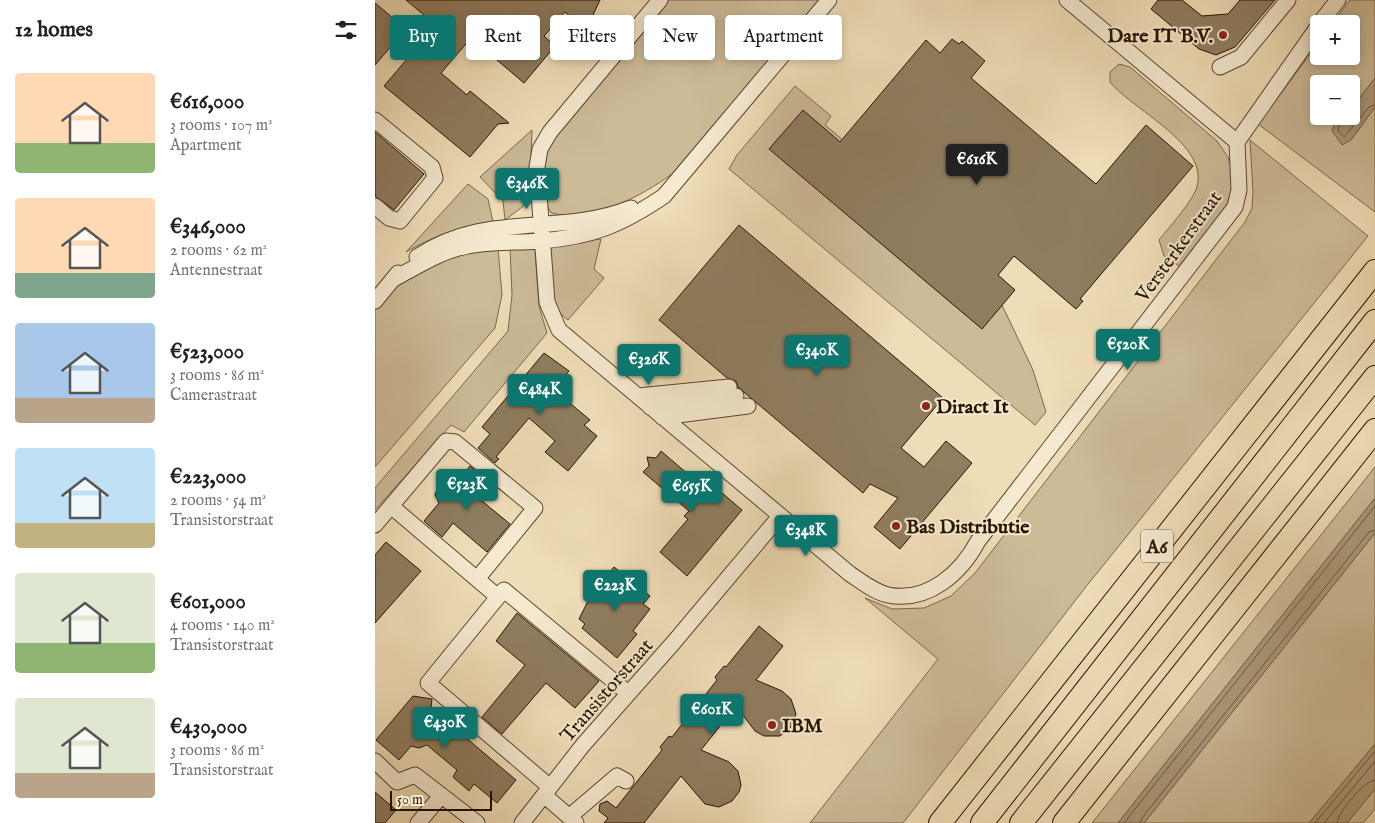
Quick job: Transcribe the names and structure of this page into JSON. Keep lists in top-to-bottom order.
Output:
{
  "streets": {
    "highway": ["A6"],
    "street": ["Versterkerstraat", "Transistorstraat"]
  },
  "crossings": [
    ["Versterkerstraat", "Transistorstraat"]
  ],
  "places": [
    "Dare IT B.V.",
    "Diract It",
    "Bas Distributie",
    "IBM"
  ],
  "scale_bar": "50 m",
  "page": {
    "heading": "12 homes",
    "map_buttons": ["+", "−"],
    "chip": [
      "Buy",
      "Rent",
      "Filters",
      "New",
      "Apartment"
    ],
    "list": [
      {
        "name": "€616,000",
        "note": "3 rooms · 107 m² · Apartment"
      },
      {
        "name": "€346,000",
        "note": "2 rooms · 62 m² · Antennestraat"
      },
      {
        "name": "€523,000",
        "note": "3 rooms · 86 m² · Camerastraat"
      },
      {
        "name": "€223,000",
        "note": "2 rooms · 54 m² · Transistorstraat"
      },
      {
        "name": "€601,000",
        "note": "4 rooms · 140 m² · Transistorstraat"
      },
      {
        "name": "€430,000",
        "note": "3 rooms · 86 m² · Transistorstraat"
      }
    ],
    "price": [
      "€616K",
      "€346K",
      "€520K",
      "€340K",
      "€326K",
      "€484K",
      "€523K",
      "€655K",
      "€348K",
      "€223K",
      "€601K",
      "€430K"
    ],
    "scale": "50 m"
  }
}
